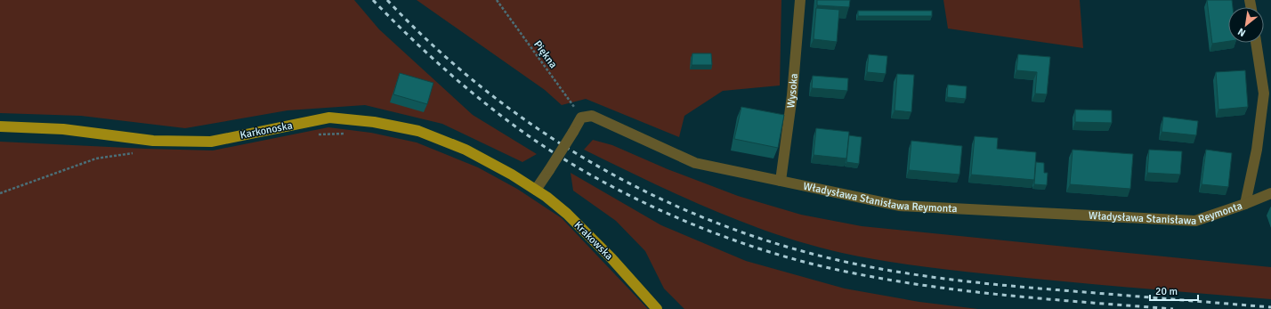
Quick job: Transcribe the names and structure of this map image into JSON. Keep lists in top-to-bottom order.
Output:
{
  "streets": {
    "main road": ["Karkonoska", "Krakowska"],
    "street": ["Wysoka", "Władysława Stanisława Reymonta"],
    "path": ["Piękna"]
  },
  "crossings": [
    ["Piękna", "Władysława Stanisława Reymonta"],
    ["Wysoka", "Władysława Stanisława Reymonta"],
    ["Karkonoska", "Krakowska"]
  ],
  "scale_bar": "20 m",
  "north": "bottom left"
}
